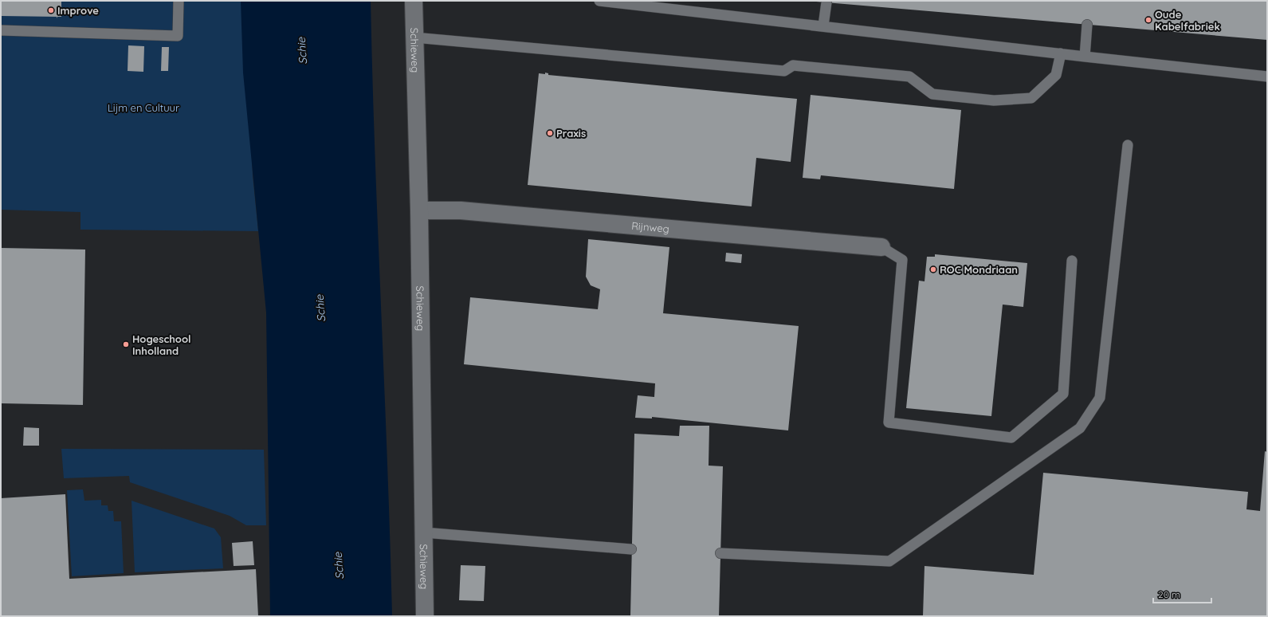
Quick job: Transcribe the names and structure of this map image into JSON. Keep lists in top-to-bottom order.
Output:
{
  "streets": {
    "street": ["Schieweg", "Rijnweg"]
  },
  "crossings": [
    ["Schieweg", "Rijnweg"]
  ],
  "water": ["Schie"],
  "parks": ["Lijm en Cultuur"],
  "places": [
    "Improve",
    "Oude Kabelfabriek",
    "Praxis",
    "ROC Mondriaan",
    "Hogeschool Inholland"
  ],
  "scale_bar": "20 m"
}
